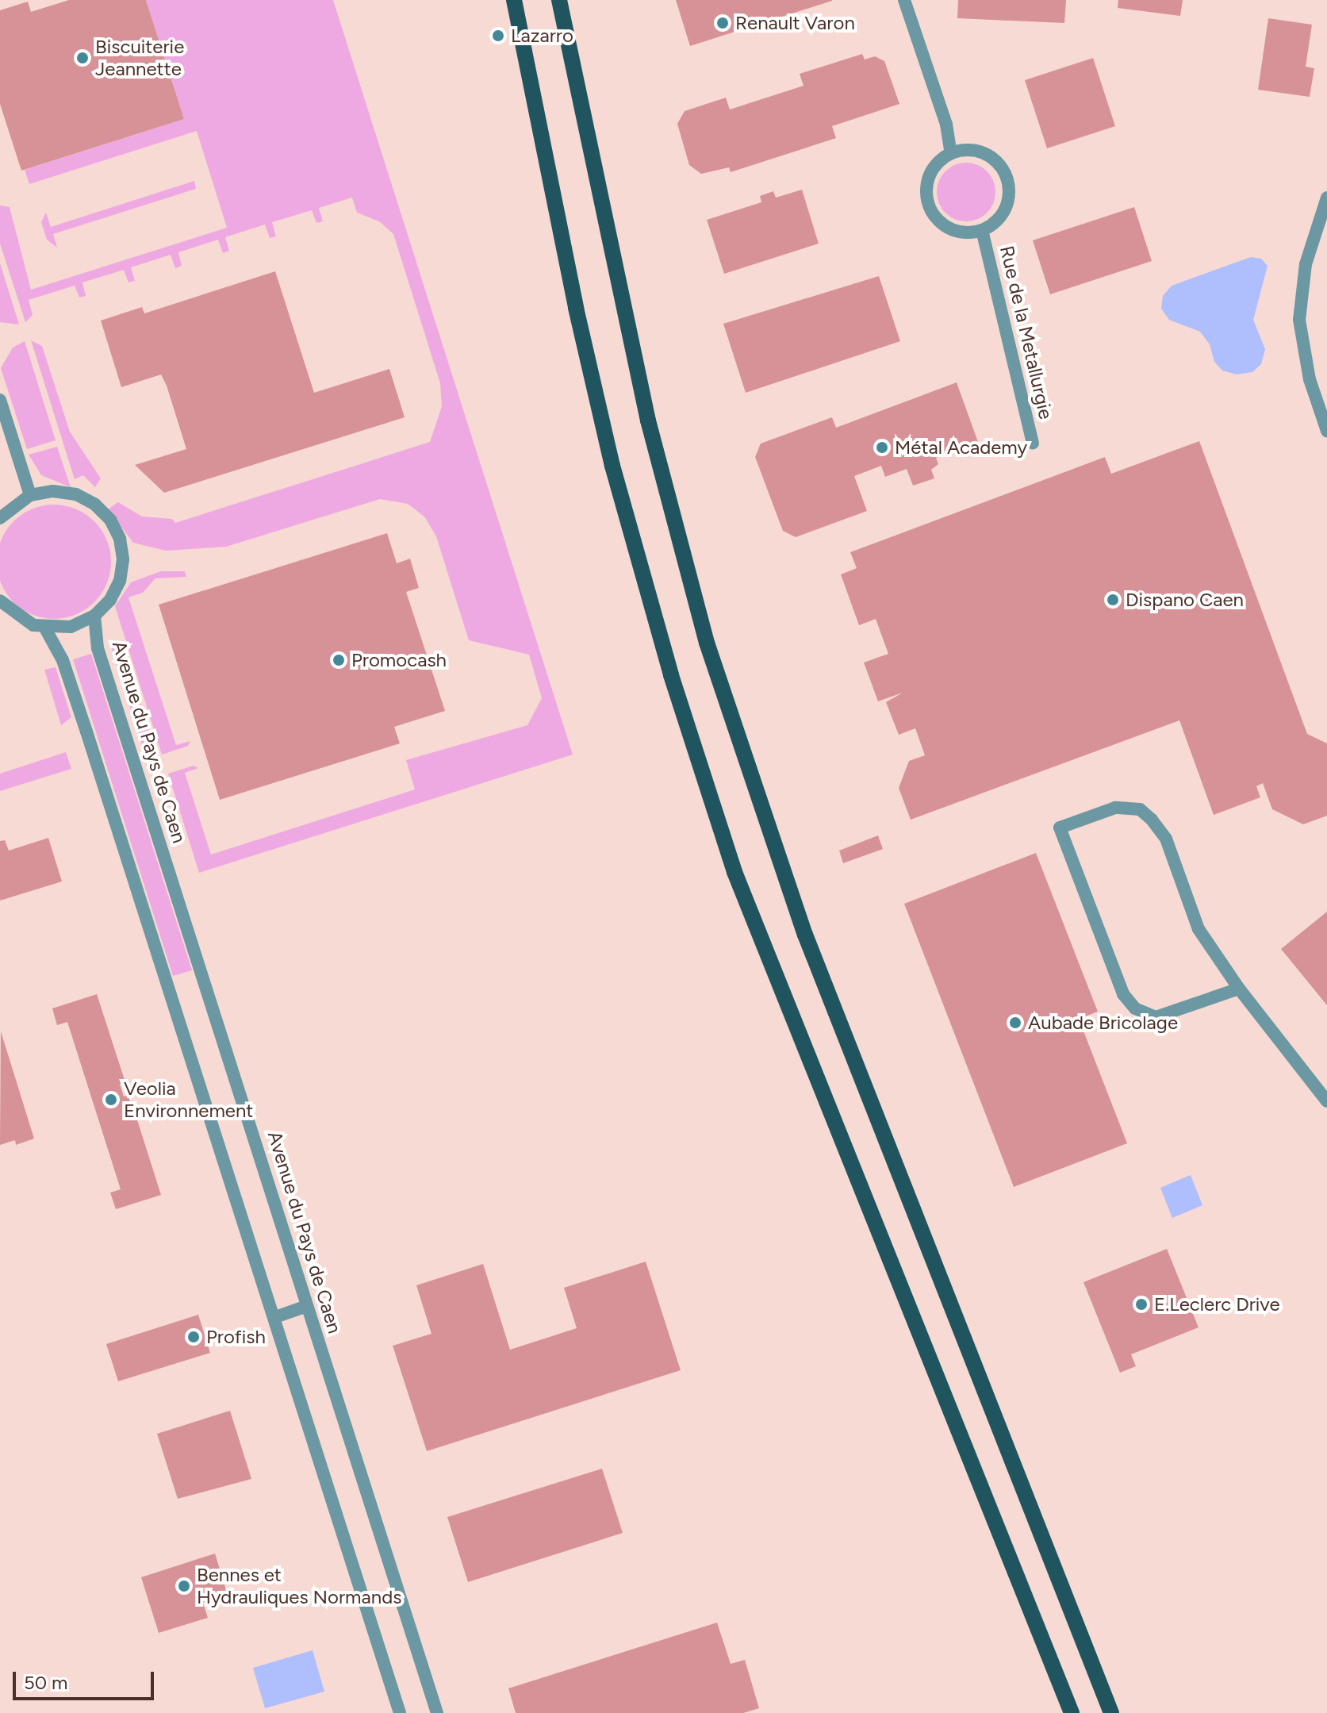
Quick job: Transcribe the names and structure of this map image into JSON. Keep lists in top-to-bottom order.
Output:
{
  "streets": {
    "street": ["Rue de la Metallurgie", "Avenue du Pays de Caen"]
  },
  "places": [
    "Renault Varon",
    "Lazarro",
    "Biscuiterie Jeannette",
    "Métal Academy",
    "Dispano Caen",
    "Promocash",
    "Aubade Bricolage",
    "Veolia Environnement",
    "E.Leclerc Drive",
    "Profish",
    "Bennes et Hydrauliques Normands"
  ],
  "scale_bar": "50 m"
}
